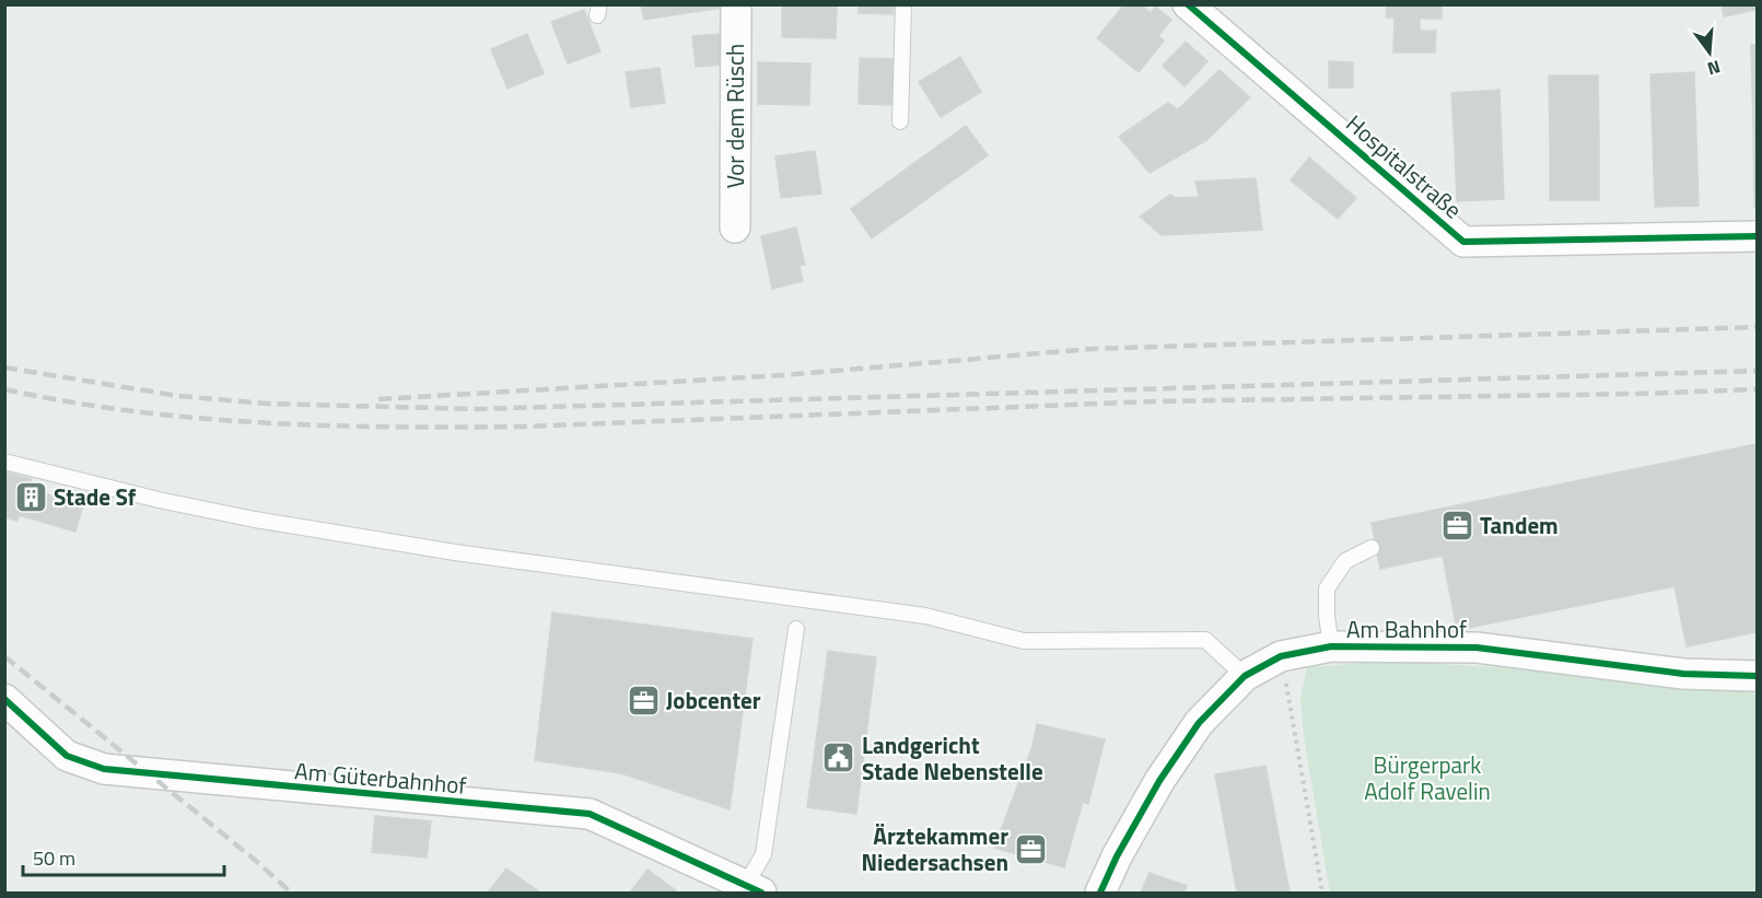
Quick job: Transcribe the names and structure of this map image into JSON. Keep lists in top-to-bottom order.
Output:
{
  "streets": {
    "street": [
      "Vor dem Rüsch",
      "Hospitalstraße",
      "Am Bahnhof",
      "Am Güterbahnhof"
    ]
  },
  "parks": ["Bürgerpark Adolf Ravelin"],
  "places": {
    "building": ["Stade Sf"],
    "office": ["Tandem", "Jobcenter", "Ärztekammer Niedersachsen"],
    "public building": ["Landgericht Stade Nebenstelle"]
  },
  "scale_bar": "50 m",
  "north": "bottom"
}
